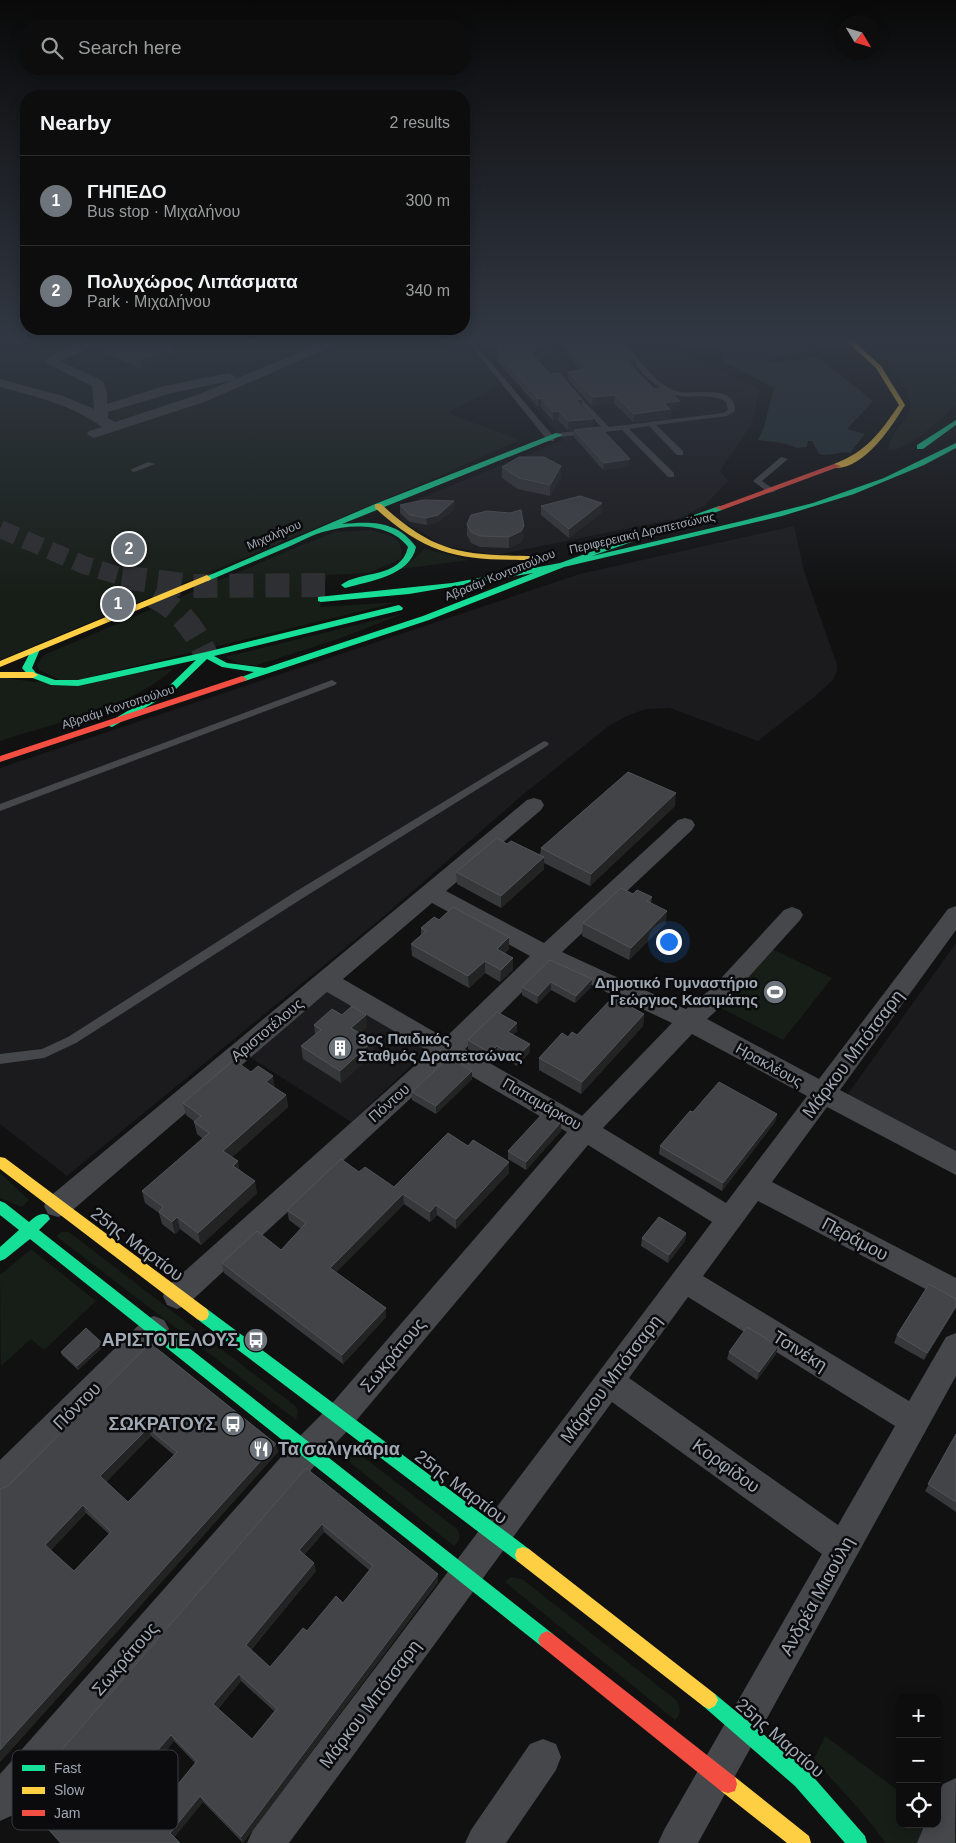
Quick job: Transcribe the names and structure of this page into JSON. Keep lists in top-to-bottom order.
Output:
{
  "streets": {
    "street": [
      "Περιφερειακή Δραπετσώνας",
      "Μιχαλήνου",
      "Αβραάμ Κοντοπούλου",
      "Αριστοτέλους",
      "Μάρκου Μπότσαρη",
      "Ηρακλέους",
      "Πόντου",
      "Παπαμάρκου",
      "Περάμου",
      "25ης Μαρτίου",
      "Τσινέκη",
      "Σωκράτους",
      "Κορφίδου",
      "Ανδρέα Μιαούλη"
    ]
  },
  "crossings": [
    ["Αριστοτέλους", "Ηρακλέους"],
    ["Αριστοτέλους", "Παπαμάρκου"],
    ["Αριστοτέλους", "25ης Μαρτίου"],
    ["Μάρκου Μπότσαρη", "Ηρακλέους"],
    ["Μάρκου Μπότσαρη", "Παπαμάρκου"],
    ["Μάρκου Μπότσαρη", "Περάμου"],
    ["Μάρκου Μπότσαρη", "25ης Μαρτίου"],
    ["Μάρκου Μπότσαρη", "Τσινέκη"],
    ["Μάρκου Μπότσαρη", "Κορφίδου"],
    ["Ηρακλέους", "Πόντου"],
    ["Ηρακλέους", "Σωκράτους"],
    ["Πόντου", "Παπαμάρκου"],
    ["Πόντου", "25ης Μαρτίου"],
    ["Παπαμάρκου", "Σωκράτους"],
    ["25ης Μαρτίου", "Σωκράτους"],
    ["25ης Μαρτίου", "Ανδρέα Μιαούλη"],
    ["Τσινέκη", "Ανδρέα Μιαούλη"],
    ["Κορφίδου", "Ανδρέα Μιαούλη"]
  ],
  "places": {
    "sports": ["Δημοτικό Γυμναστήριο Γεώργιος Κασιμάτης"],
    "building": ["3ος Παιδικός Σταθμός Δραπετσώνας"],
    "bus stop": ["ΑΡΙΣΤΟΤΕΛΟΥΣ", "ΣΩΚΡΑΤΟΥΣ"],
    "restaurant": ["Τα σαλιγκάρια"]
  },
  "legend": ["Fast", "Slow", "Jam"],
  "north": "bottom right",
  "page": {
    "search": "Search here",
    "heading": ["Nearby", "2 results"],
    "list": [
      {
        "mark": "1",
        "name": "ΓΗΠΕΔΟ",
        "note": "Bus stop · Μιχαλήνου",
        "value": "300 m"
      },
      {
        "mark": "2",
        "name": "Πολυχώρος Λιπάσματα",
        "note": "Park · Μιχαλήνου",
        "value": "340 m"
      }
    ],
    "pins": ["2", "1"],
    "map_buttons": ["+", "−"]
  }
}
